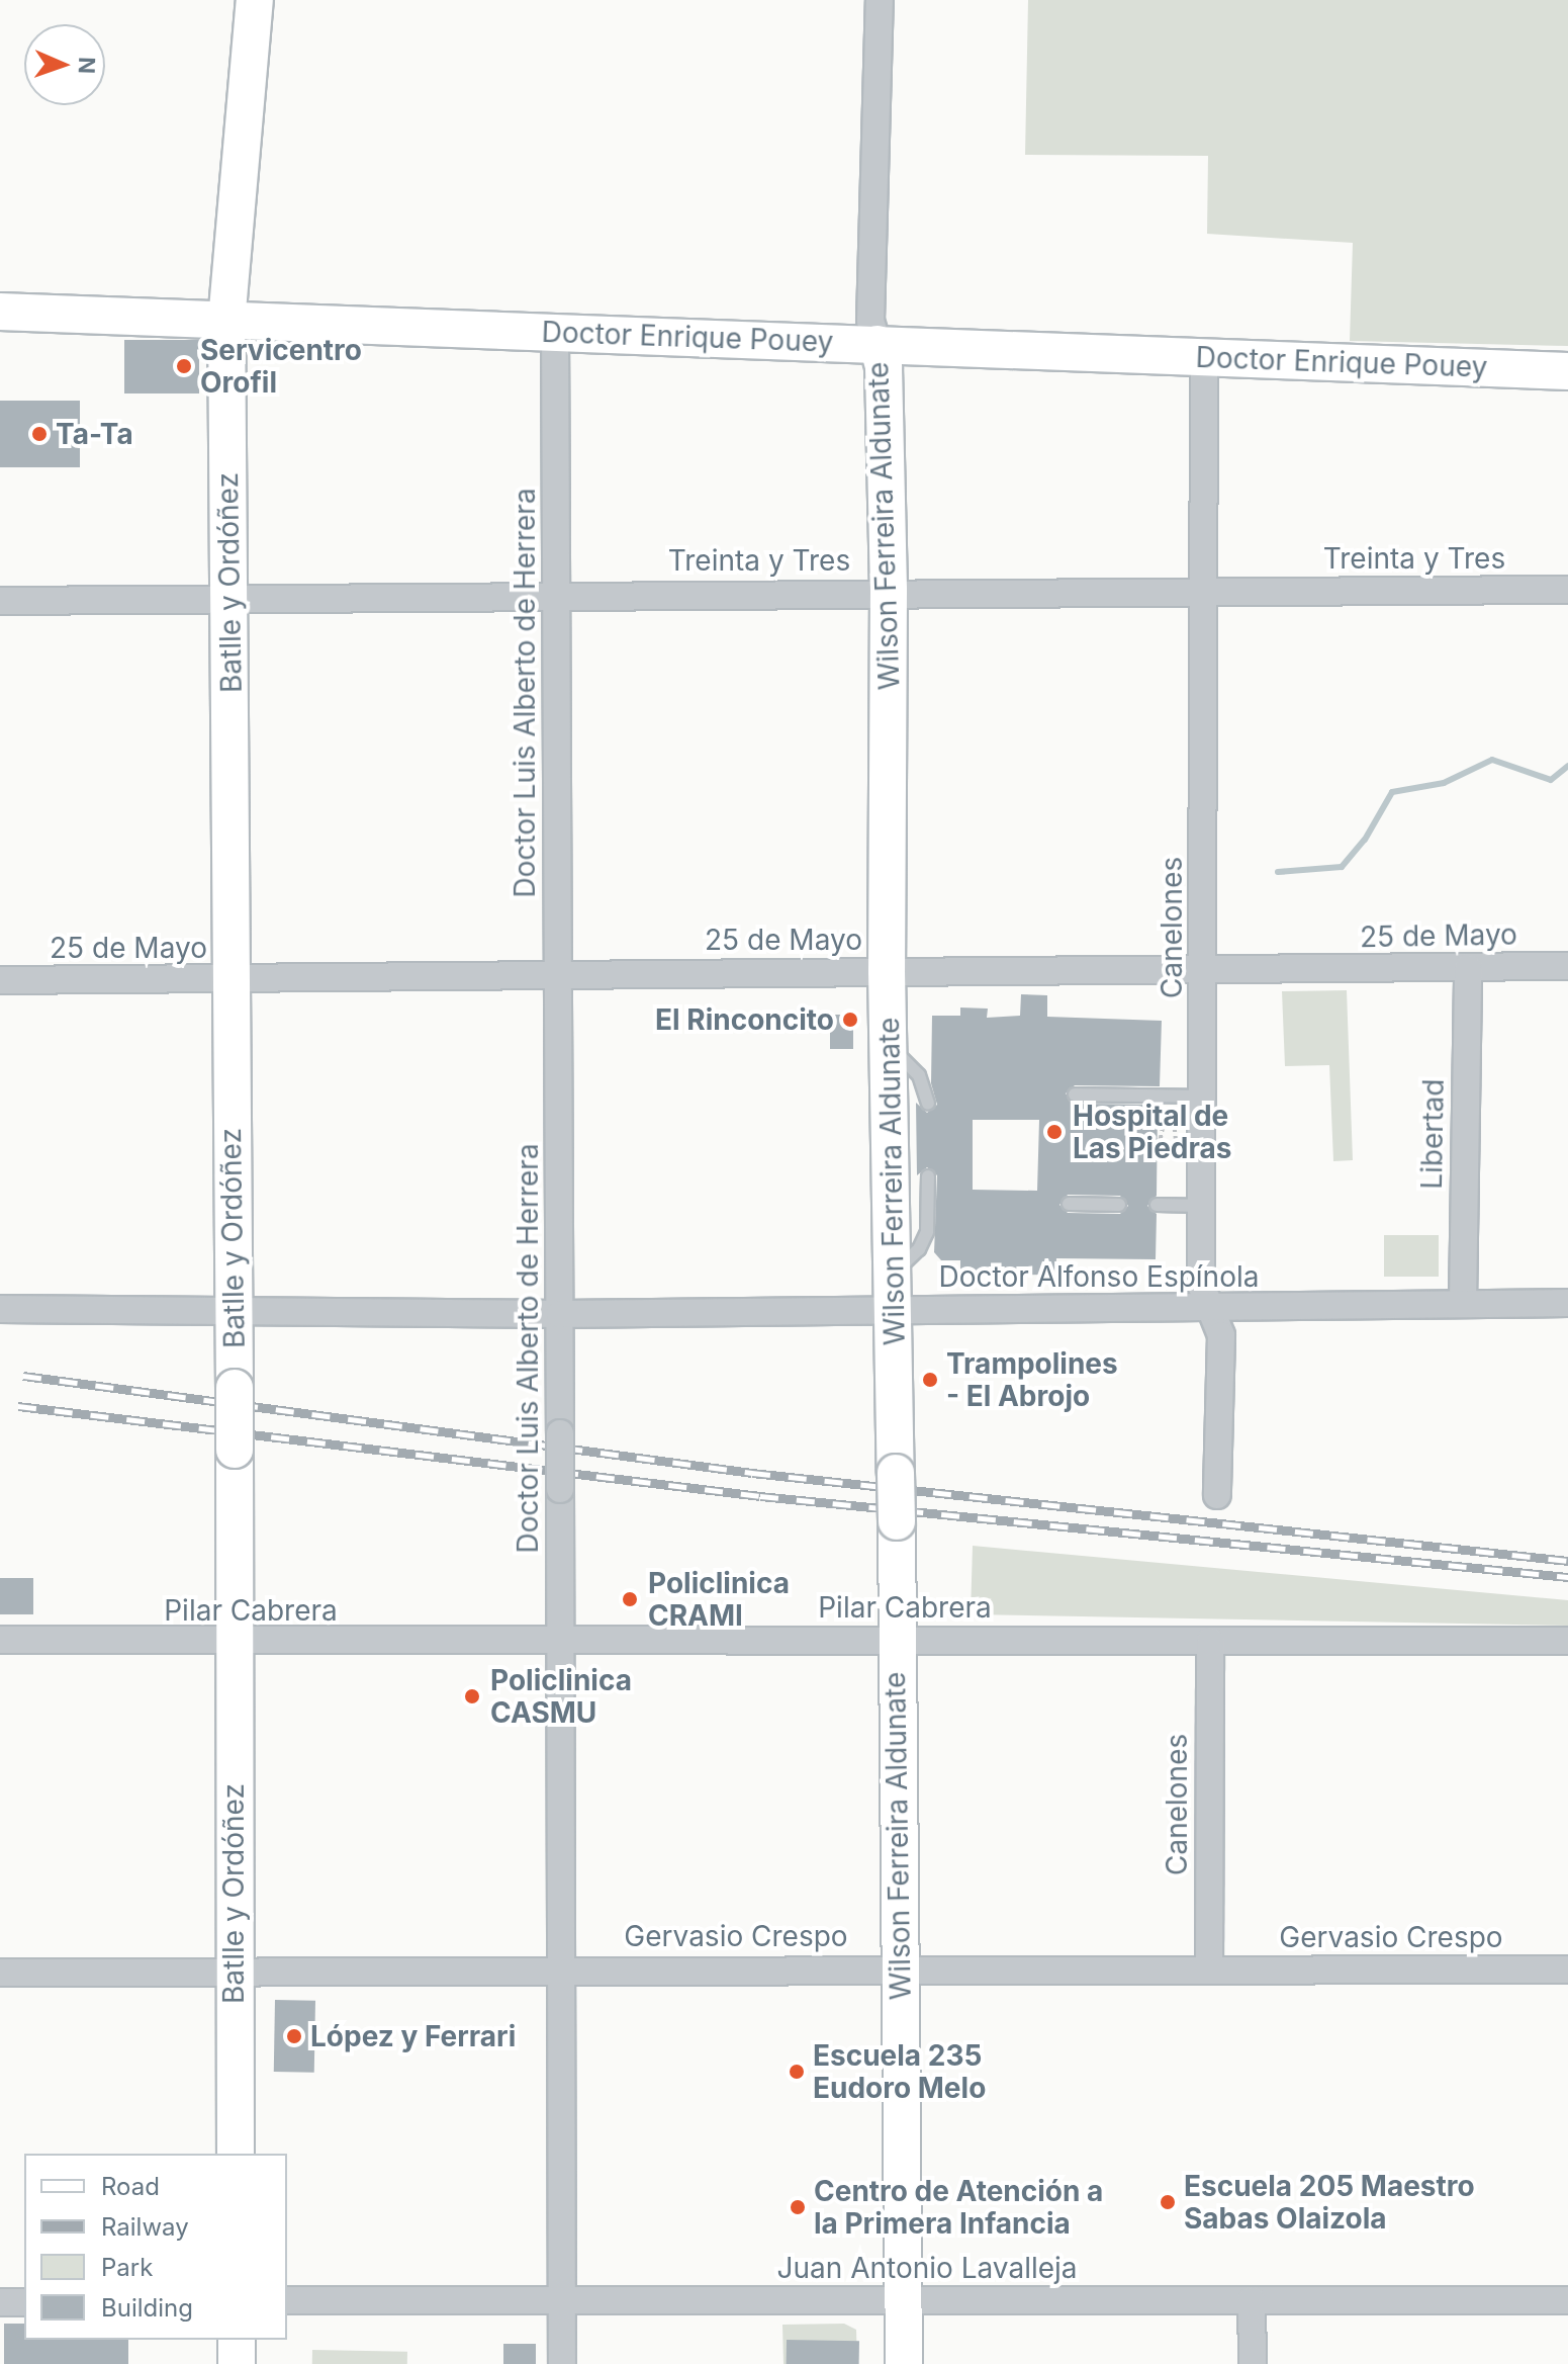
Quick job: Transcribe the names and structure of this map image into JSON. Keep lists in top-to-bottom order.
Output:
{
  "streets": {
    "street": [
      "Doctor Enrique Pouey",
      "Wilson Ferreira Aldunate",
      "Treinta y Tres",
      "Batlle y Ordóñez",
      "Doctor Luis Alberto de Herrera",
      "Canelones",
      "25 de Mayo",
      "Libertad",
      "Doctor Alfonso Espínola",
      "Pilar Cabrera",
      "Gervasio Crespo",
      "Juan Antonio Lavalleja"
    ]
  },
  "crossings": [
    ["Doctor Enrique Pouey", "Wilson Ferreira Aldunate"],
    ["Doctor Enrique Pouey", "Batlle y Ordóñez"],
    ["Doctor Enrique Pouey", "Doctor Luis Alberto de Herrera"],
    ["Doctor Enrique Pouey", "Canelones"],
    ["Wilson Ferreira Aldunate", "Treinta y Tres"],
    ["Wilson Ferreira Aldunate", "25 de Mayo"],
    ["Wilson Ferreira Aldunate", "Doctor Alfonso Espínola"],
    ["Wilson Ferreira Aldunate", "Pilar Cabrera"],
    ["Wilson Ferreira Aldunate", "Gervasio Crespo"],
    ["Wilson Ferreira Aldunate", "Juan Antonio Lavalleja"],
    ["Treinta y Tres", "Batlle y Ordóñez"],
    ["Treinta y Tres", "Doctor Luis Alberto de Herrera"],
    ["Treinta y Tres", "Canelones"],
    ["Batlle y Ordóñez", "25 de Mayo"],
    ["Batlle y Ordóñez", "Doctor Alfonso Espínola"],
    ["Batlle y Ordóñez", "Pilar Cabrera"],
    ["Batlle y Ordóñez", "Gervasio Crespo"],
    ["Doctor Luis Alberto de Herrera", "25 de Mayo"],
    ["Doctor Luis Alberto de Herrera", "Doctor Alfonso Espínola"],
    ["Doctor Luis Alberto de Herrera", "Pilar Cabrera"],
    ["Doctor Luis Alberto de Herrera", "Gervasio Crespo"],
    ["Doctor Luis Alberto de Herrera", "Juan Antonio Lavalleja"],
    ["Canelones", "25 de Mayo"],
    ["Canelones", "Doctor Alfonso Espínola"],
    ["Canelones", "Pilar Cabrera"],
    ["Canelones", "Gervasio Crespo"],
    ["25 de Mayo", "Libertad"],
    ["Libertad", "Doctor Alfonso Espínola"]
  ],
  "places": [
    "Servicentro Orofil",
    "Ta-Ta",
    "El Rinconcito",
    "Hospital de Las Piedras",
    "Trampolines - El Abrojo",
    "Policlinica CRAMI",
    "Policlinica CASMU",
    "López y Ferrari",
    "Escuela 235 Eudoro Melo",
    "Escuela 205 Maestro Sabas Olaizola",
    "Centro de Atención a la Primera Infancia"
  ],
  "legend": [
    "Road",
    "Railway",
    "Park",
    "Building"
  ],
  "north": "right"
}
